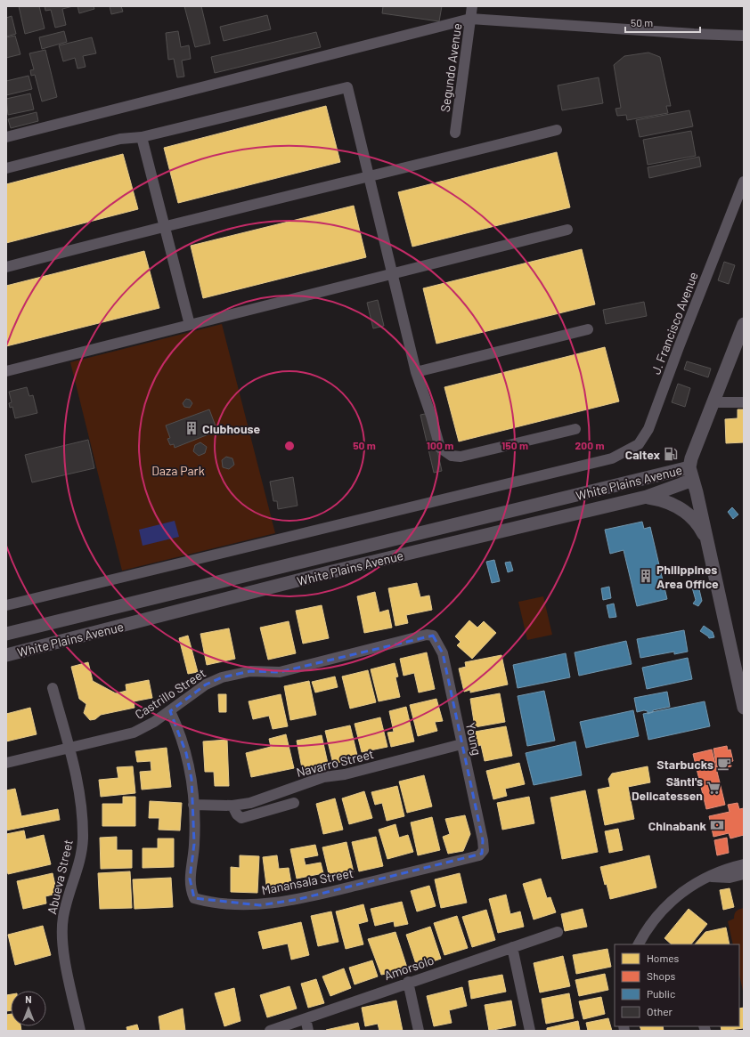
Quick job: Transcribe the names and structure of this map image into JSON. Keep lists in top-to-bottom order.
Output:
{
  "streets": {
    "street": [
      "Segundo Avenue",
      "J. Francisco Avenue",
      "White Plains Avenue",
      "Castrillo Street",
      "Young",
      "Navarro Street",
      "Abueva Street",
      "Manansala Street",
      "Amorsolo"
    ]
  },
  "crossings": [
    ["Castrillo Street", "Young"],
    ["Castrillo Street", "Abueva Street"],
    ["Castrillo Street", "Manansala Street"],
    ["Young", "Navarro Street"],
    ["Young", "Manansala Street"],
    ["Navarro Street", "Manansala Street"]
  ],
  "parks": ["Daza Park"],
  "places": {
    "building": ["Clubhouse", "Philippines Area Office"],
    "fuel station": ["Caltex"],
    "cafe": ["Starbucks"],
    "supermarket": ["Sänti's Delicatessen"],
    "bank": ["Chinabank"]
  },
  "legend": [
    "Homes",
    "Shops",
    "Public",
    "Other"
  ],
  "scale_bar": "50 m",
  "north": "top",
  "rings": [
    "50 m",
    "100 m",
    "150 m",
    "200 m"
  ]
}
